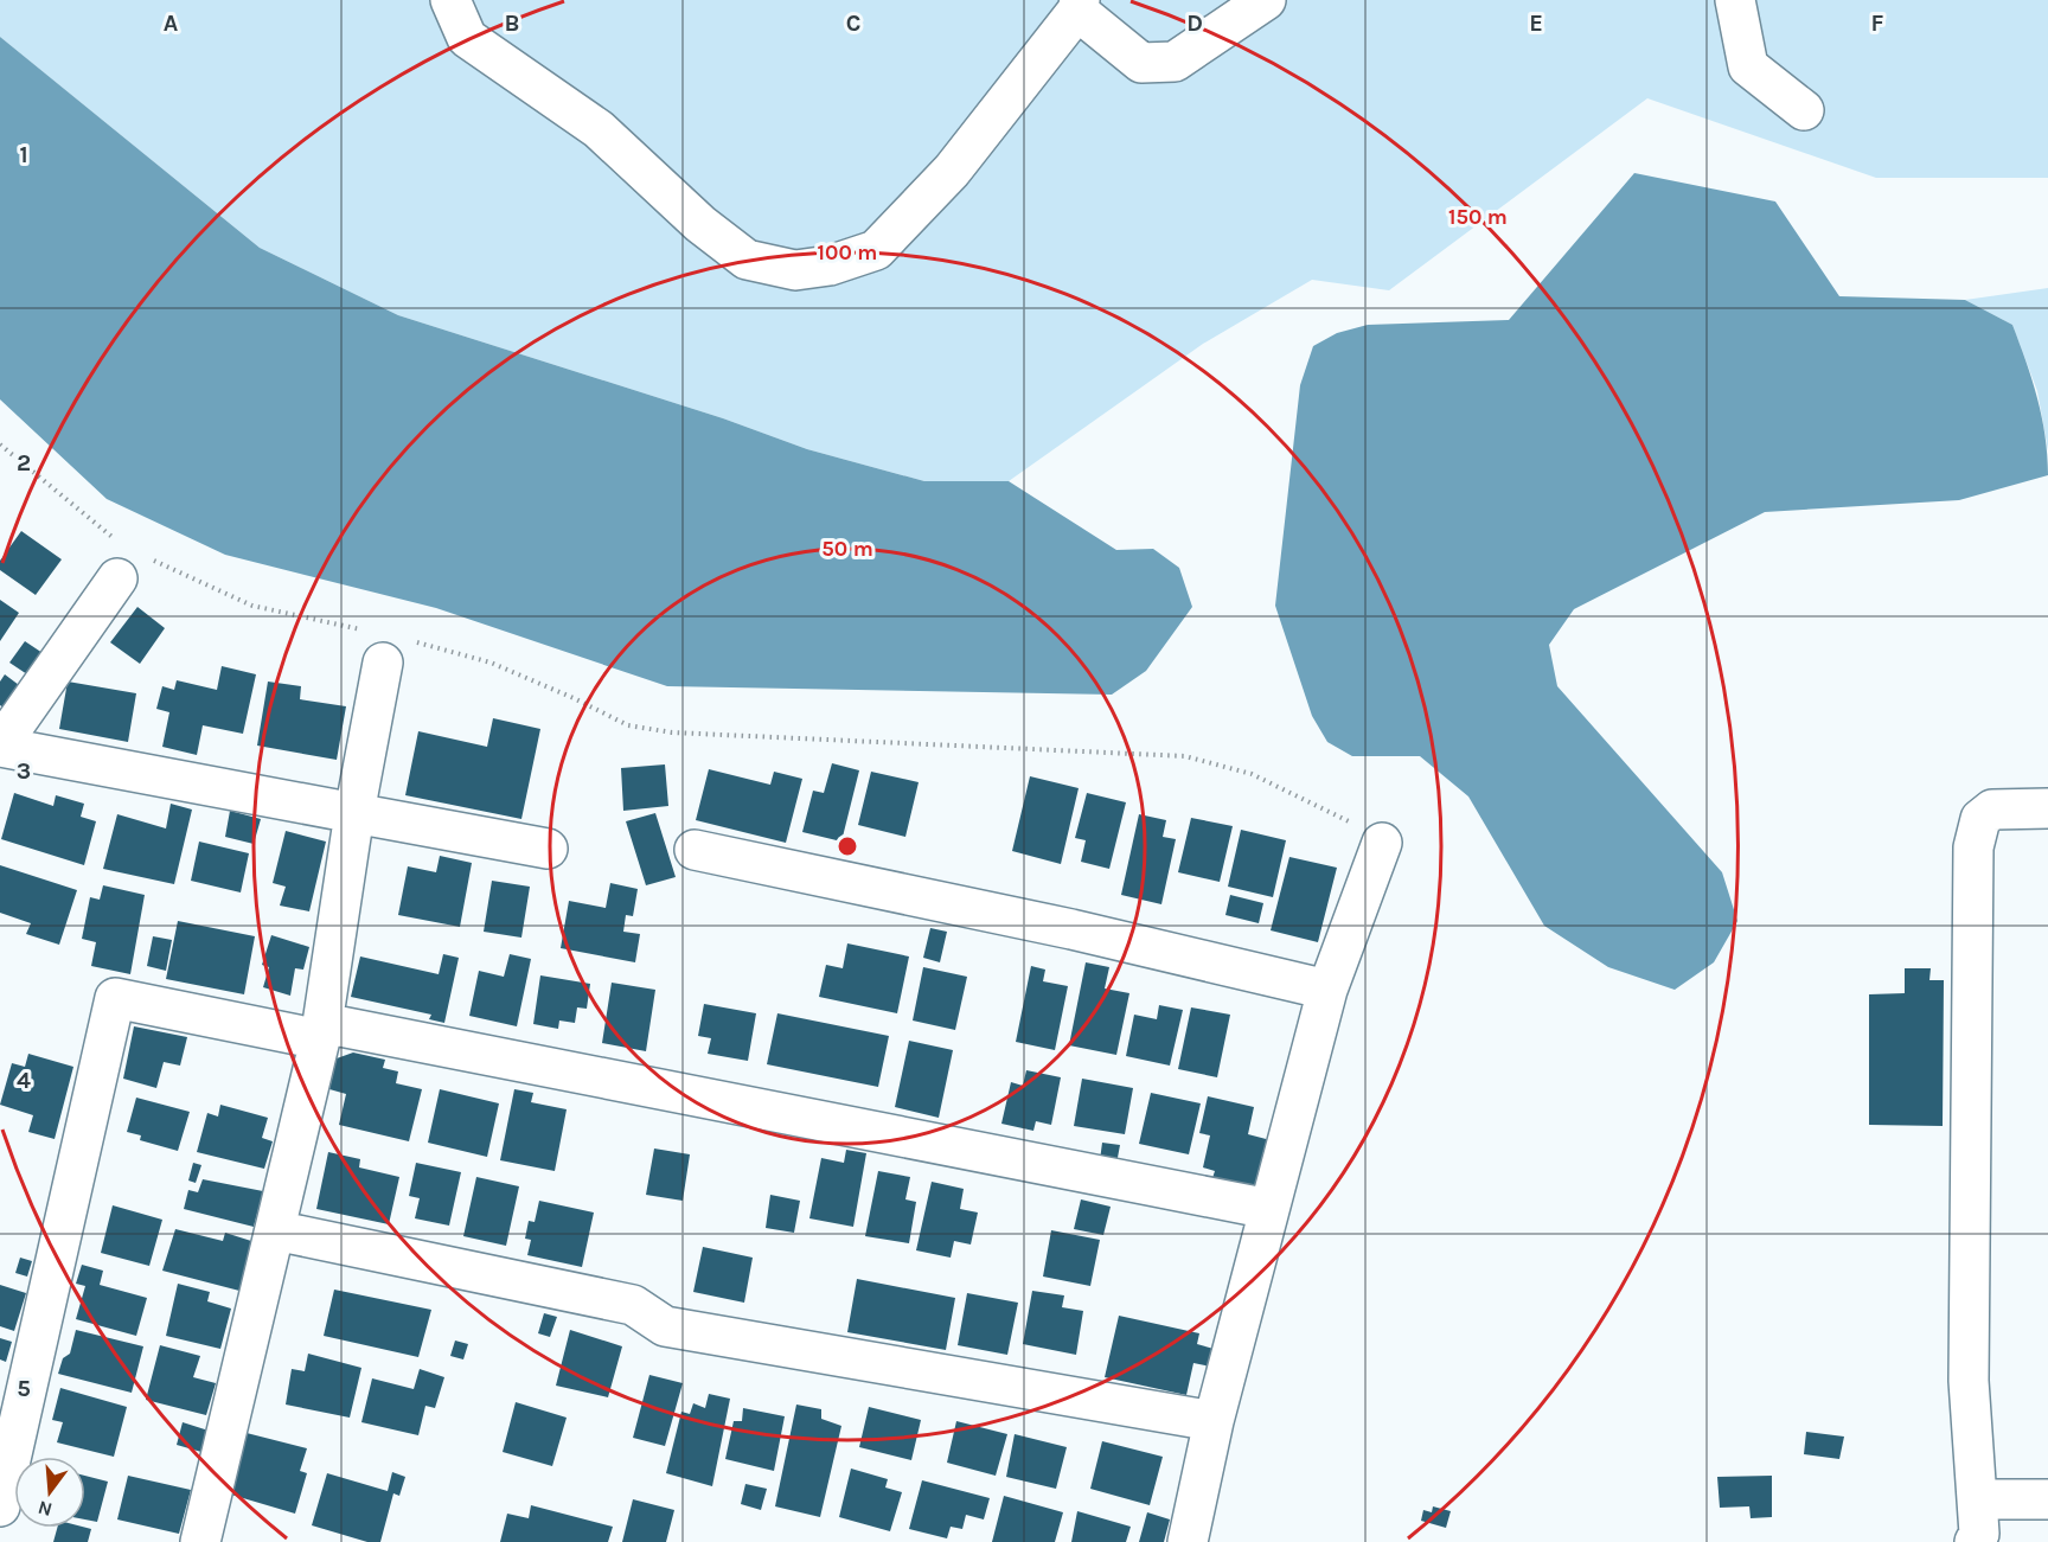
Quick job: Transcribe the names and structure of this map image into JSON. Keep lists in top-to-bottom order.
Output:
{
  "north": "bottom",
  "grid": {
    "columns": [
      "A",
      "B",
      "C",
      "D",
      "E",
      "F"
    ],
    "rows": [
      "1",
      "2",
      "3",
      "4",
      "5"
    ]
  },
  "rings": ["150 m", "100 m", "50 m"]
}
